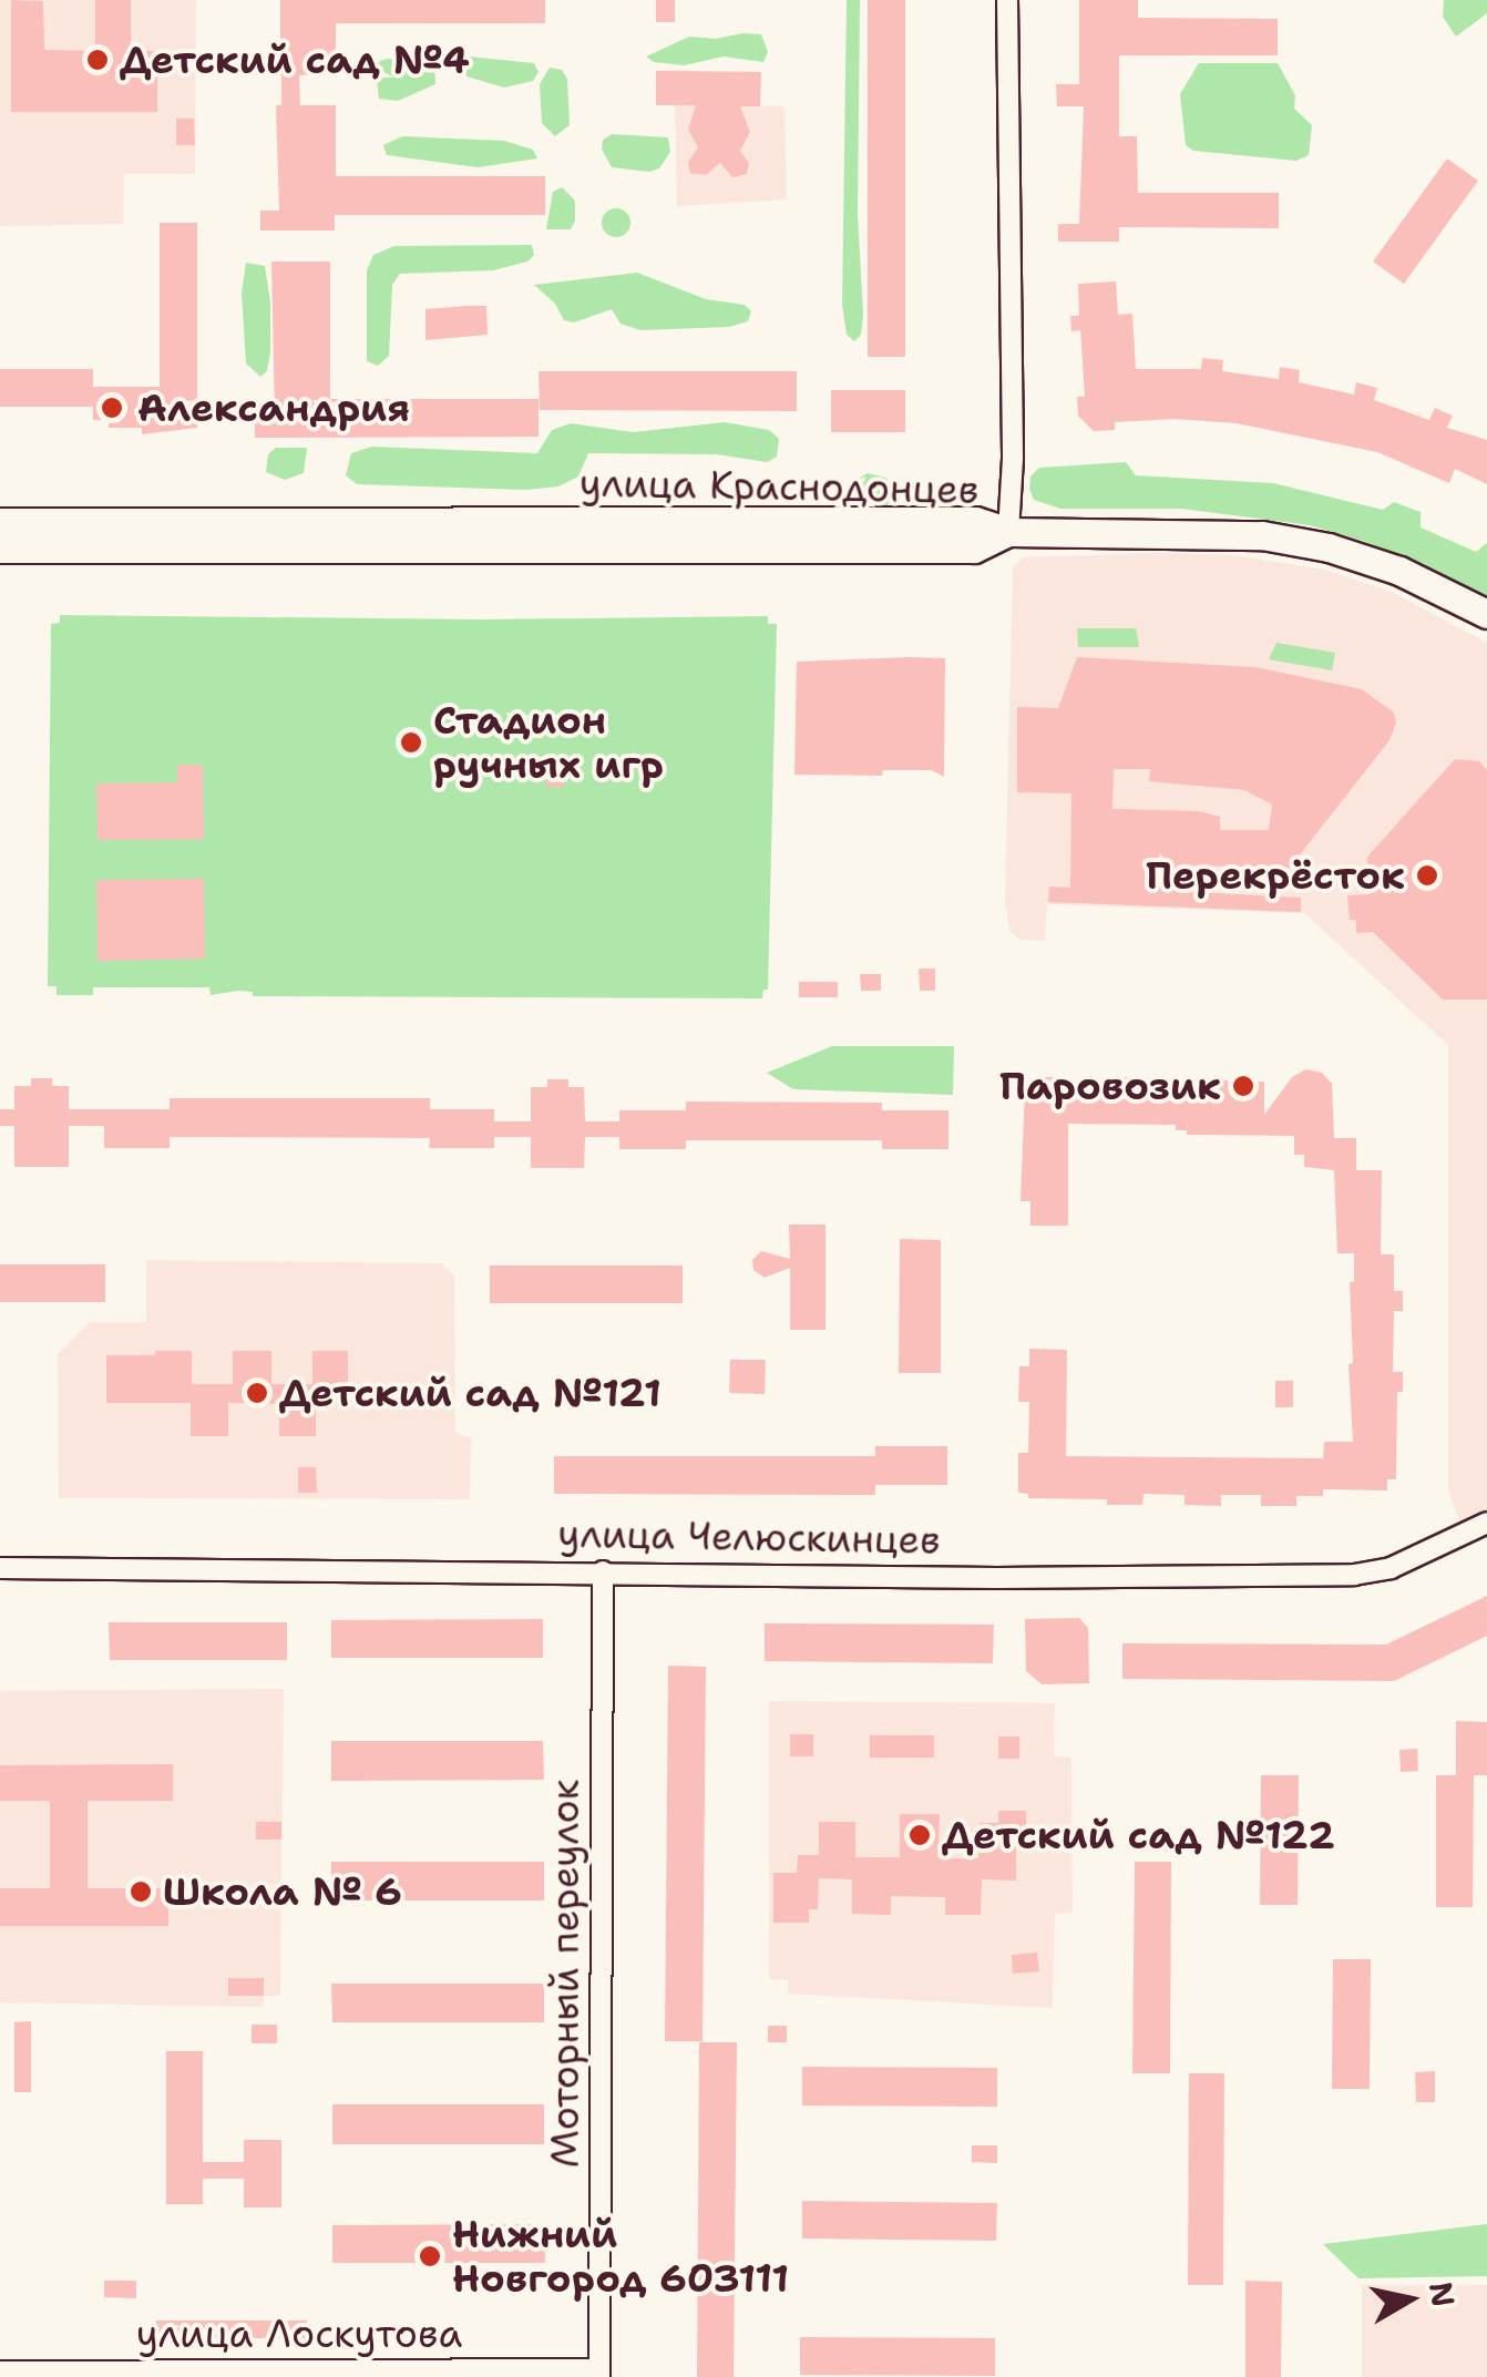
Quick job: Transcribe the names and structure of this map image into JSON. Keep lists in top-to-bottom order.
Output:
{
  "streets": {
    "main road": ["улица Краснодонцев"],
    "street": ["улица Челюскинцев", "Моторный переулок", "улица Лоскутова"]
  },
  "crossings": [
    ["улица Челюскинцев", "Моторный переулок"],
    ["Моторный переулок", "улица Лоскутова"]
  ],
  "places": [
    "Детский сад №4",
    "Александрия",
    "Стадион ручных игр",
    "Перекрёсток",
    "Паровозик",
    "Детский сад №121",
    "Детский сад №122",
    "Школа № 6",
    "Нижний Новгород 603111"
  ],
  "north": "right"
}
